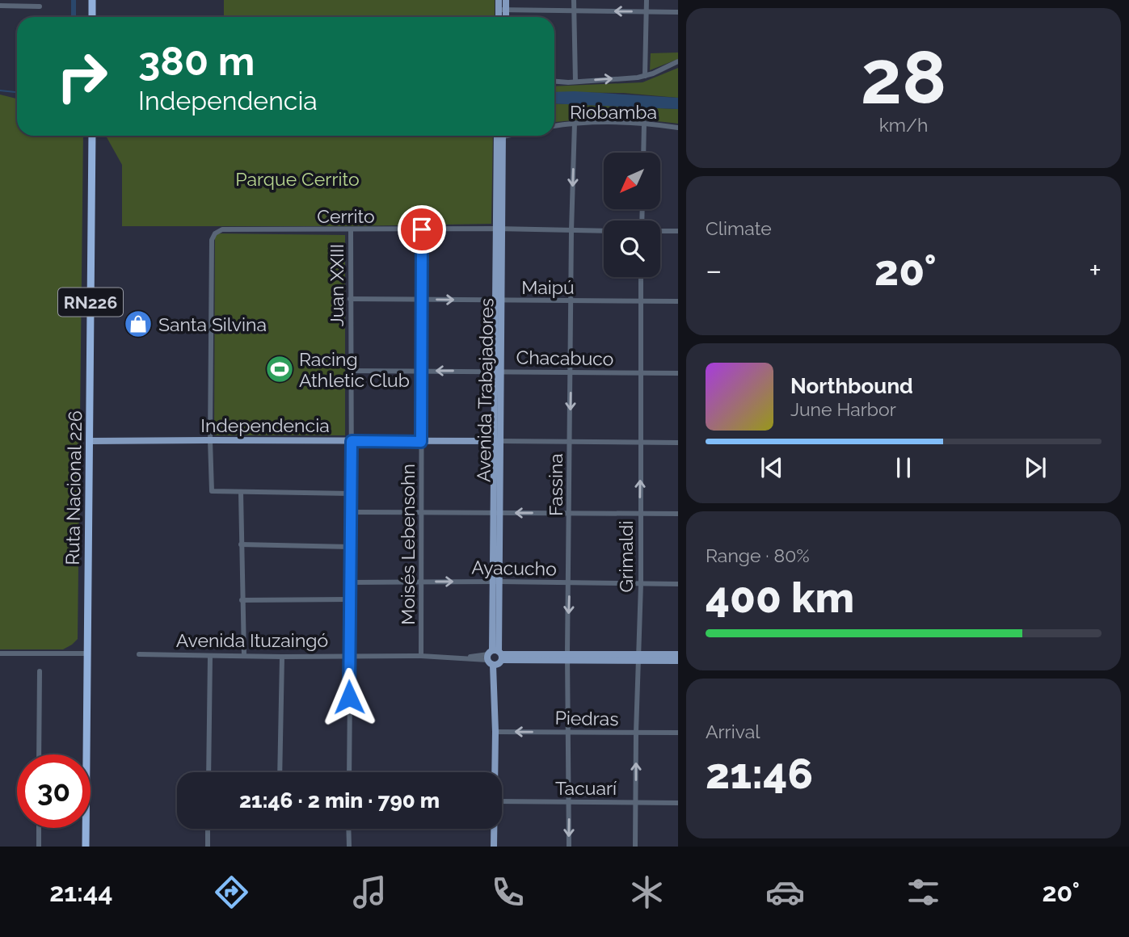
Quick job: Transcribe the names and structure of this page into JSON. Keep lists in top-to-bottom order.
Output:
{
  "streets": {
    "highway": ["RN226", "Ruta Nacional 226"],
    "main road": ["Avenida Trabajadores", "Independencia", "Avenida Ituzaingó"],
    "street": [
      "Riobamba",
      "Cerrito",
      "Juan XXIII",
      "Maipú",
      "Chacabuco",
      "Fassina",
      "Moisés Lebensohn",
      "Grimaldi",
      "Ayacucho",
      "Piedras",
      "Tacuarí"
    ]
  },
  "crossings": [
    ["Riobamba", "Fassina"],
    ["Cerrito", "Juan XXIII"],
    ["Cerrito", "Avenida Trabajadores"],
    ["Cerrito", "Independencia"],
    ["Cerrito", "Fassina"],
    ["Cerrito", "Moisés Lebensohn"],
    ["Juan XXIII", "Maipú"],
    ["Juan XXIII", "Chacabuco"],
    ["Juan XXIII", "Independencia"],
    ["Juan XXIII", "Ayacucho"],
    ["Juan XXIII", "Avenida Ituzaingó"],
    ["Maipú", "Avenida Trabajadores"],
    ["Maipú", "Fassina"],
    ["Maipú", "Moisés Lebensohn"],
    ["Maipú", "Grimaldi"],
    ["Chacabuco", "Avenida Trabajadores"],
    ["Chacabuco", "Fassina"],
    ["Chacabuco", "Moisés Lebensohn"],
    ["Chacabuco", "Grimaldi"],
    ["Avenida Trabajadores", "Independencia"],
    ["Avenida Trabajadores", "Ayacucho"],
    ["Avenida Trabajadores", "Avenida Ituzaingó"],
    ["Avenida Trabajadores", "Piedras"],
    ["Independencia", "Fassina"],
    ["Independencia", "Ruta Nacional 226"],
    ["Independencia", "Moisés Lebensohn"],
    ["Independencia", "Grimaldi"],
    ["Fassina", "Ayacucho"],
    ["Fassina", "Avenida Ituzaingó"],
    ["Fassina", "Piedras"],
    ["Fassina", "Tacuarí"],
    ["Moisés Lebensohn", "Ayacucho"],
    ["Moisés Lebensohn", "Avenida Ituzaingó"],
    ["Grimaldi", "Ayacucho"],
    ["Grimaldi", "Avenida Ituzaingó"],
    ["Grimaldi", "Piedras"],
    ["Grimaldi", "Tacuarí"]
  ],
  "one_way": ["Fassina", "Piedras"],
  "parks": ["Parque Cerrito"],
  "places": {
    "shop": ["Santa Silvina"],
    "sports": ["Racing Athletic Club"]
  },
  "north": "bottom left",
  "page": {
    "tile": [
      ["28", "km/h"],
      "Climate",
      ["Range · 80%", "400 km"],
      ["Arrival", "21:46"]
    ],
    "turn": ["380 m", "Independencia"],
    "heat": ["−", "20°", "+"],
    "song": ["Northbound", "June Harbor"],
    "limit": "30",
    "trip": "21:46 · 2 min · 790 m",
    "tabs": ["21:44", "20°"]
  }
}
